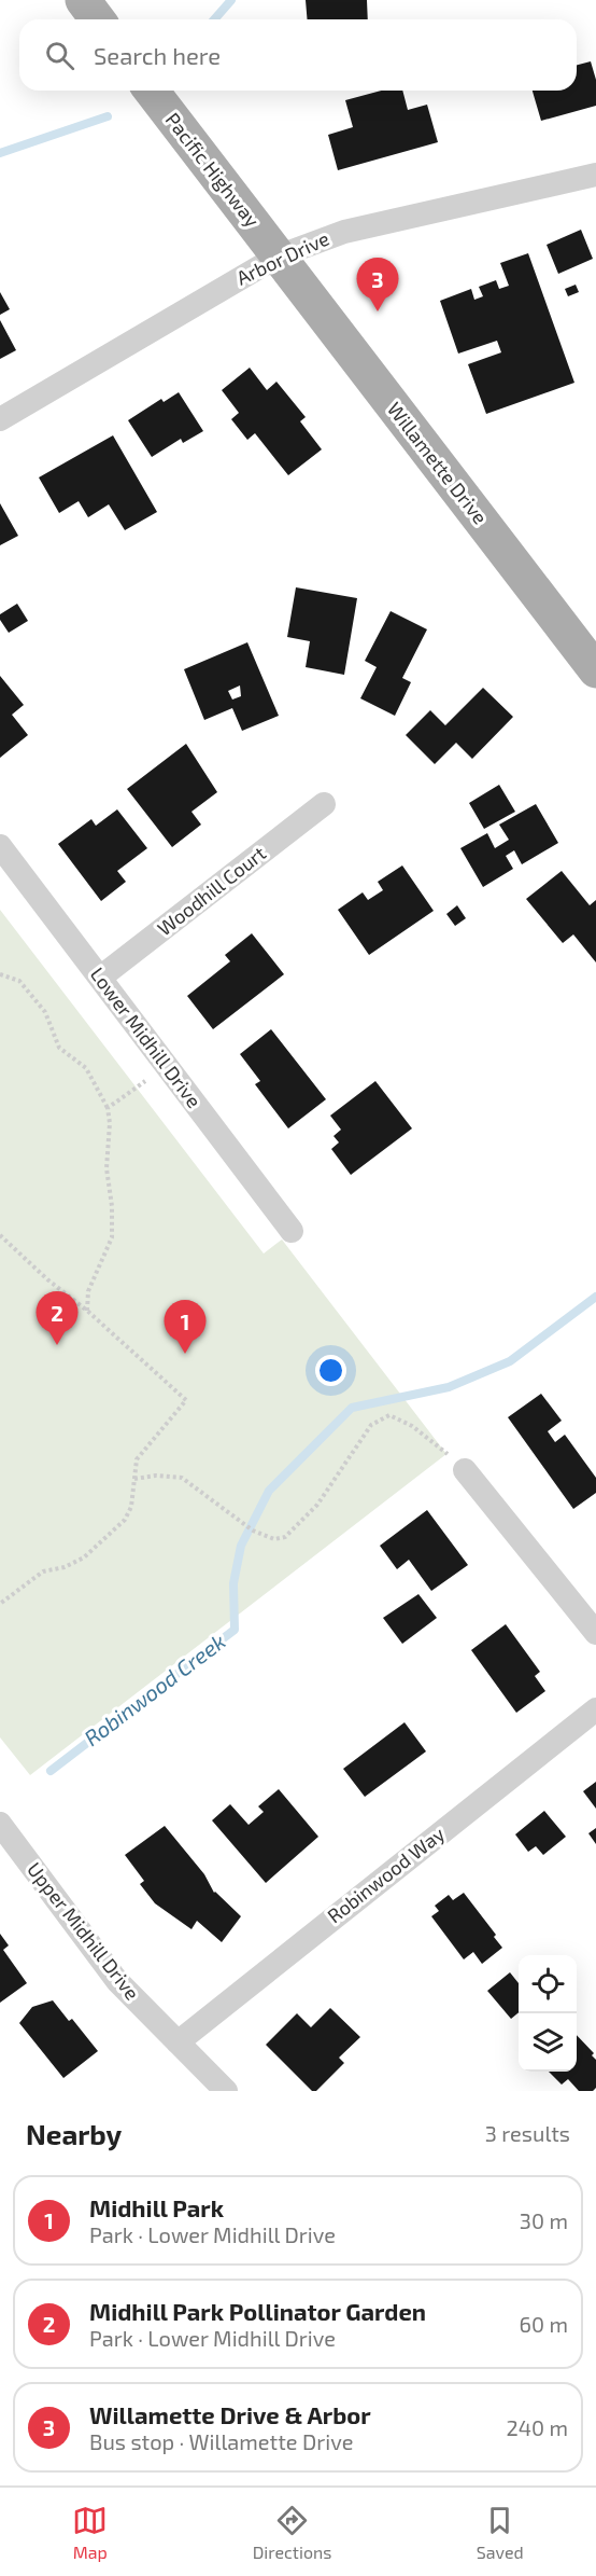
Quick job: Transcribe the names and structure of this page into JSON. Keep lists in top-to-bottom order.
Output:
{
  "streets": {
    "main road": ["Pacific Highway", "Willamette Drive"],
    "street": [
      "Arbor Drive",
      "Woodhill Court",
      "Lower Midhill Drive",
      "Robinwood Way",
      "Upper Midhill Drive"
    ]
  },
  "crossings": [
    ["Pacific Highway", "Arbor Drive"],
    ["Pacific Highway", "Willamette Drive"],
    ["Arbor Drive", "Willamette Drive"],
    ["Woodhill Court", "Lower Midhill Drive"],
    ["Robinwood Way", "Upper Midhill Drive"]
  ],
  "water": ["Robinwood Creek"],
  "page": {
    "search": "Search here",
    "pins": ["3", "2", "1"],
    "heading": ["Nearby", "3 results"],
    "list": [
      {
        "mark": "1",
        "name": "Midhill Park",
        "note": "Park · Lower Midhill Drive",
        "value": "30 m"
      },
      {
        "mark": "2",
        "name": "Midhill Park Pollinator Garden",
        "note": "Park · Lower Midhill Drive",
        "value": "60 m"
      },
      {
        "mark": "3",
        "name": "Willamette Drive & Arbor",
        "note": "Bus stop · Willamette Drive",
        "value": "240 m"
      }
    ],
    "nav": ["Map", "Directions", "Saved"]
  }
}
